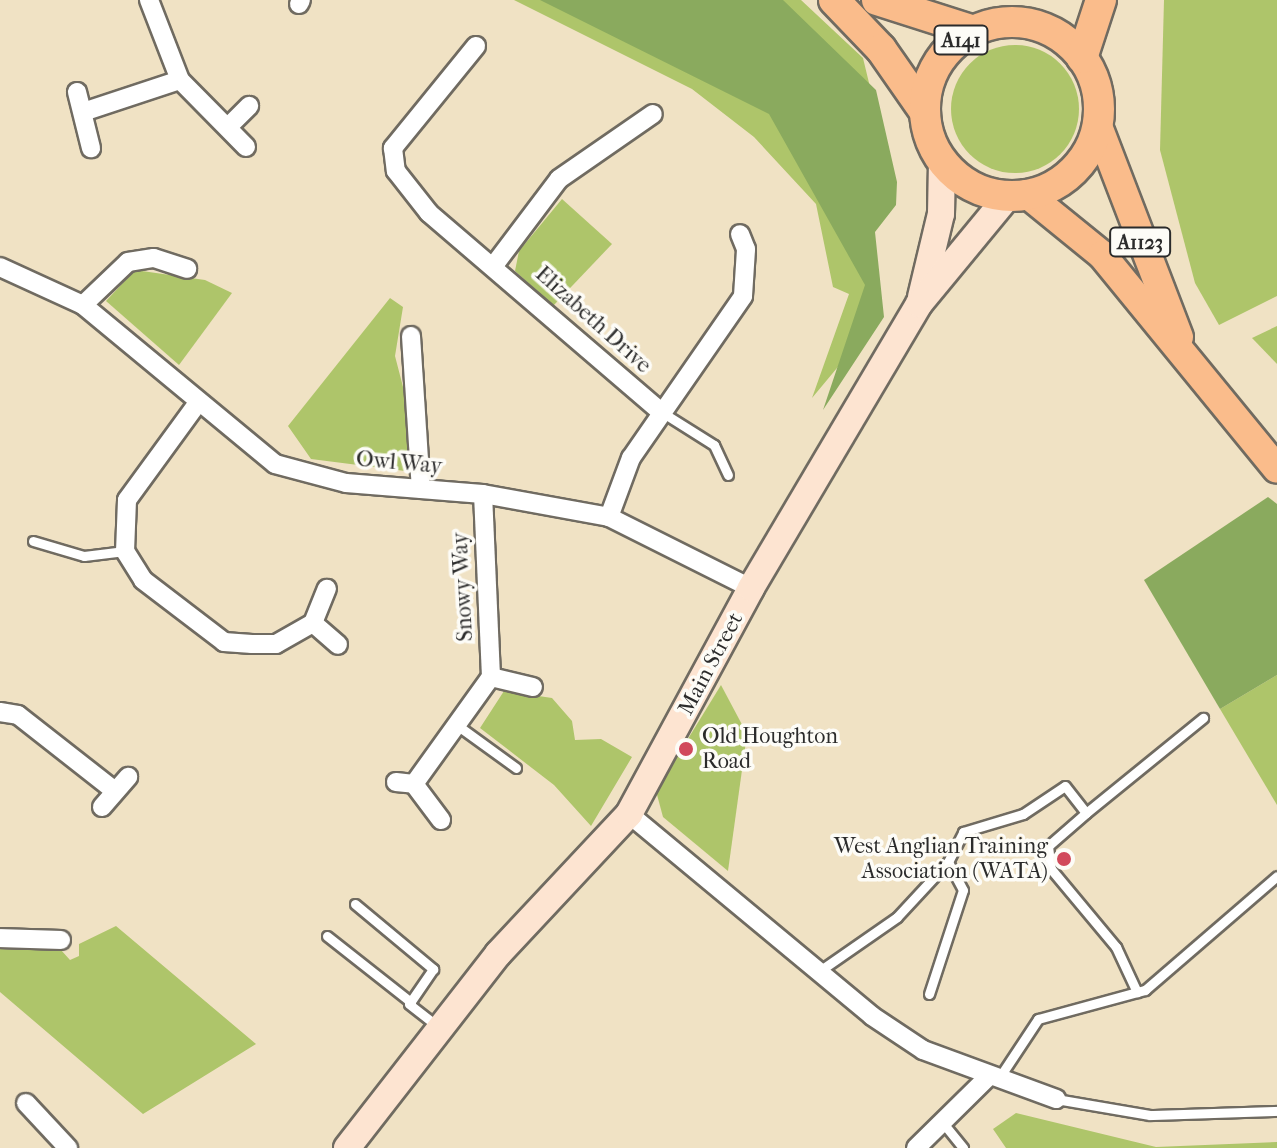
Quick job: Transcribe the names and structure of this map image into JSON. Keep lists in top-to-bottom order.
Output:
{
  "streets": {
    "highway": ["A141"],
    "main road": ["A1123", "Main Street"],
    "street": ["Elizabeth Drive", "Owl Way", "Snowy Way"]
  },
  "crossings": [
    ["A141", "A1123"],
    ["A141", "Main Street"],
    ["A1123", "Main Street"],
    ["Owl Way", "Snowy Way"],
    ["Owl Way", "Main Street"]
  ],
  "places": ["Old Houghton Road", "West Anglian Training Association (WATA)"]
}
